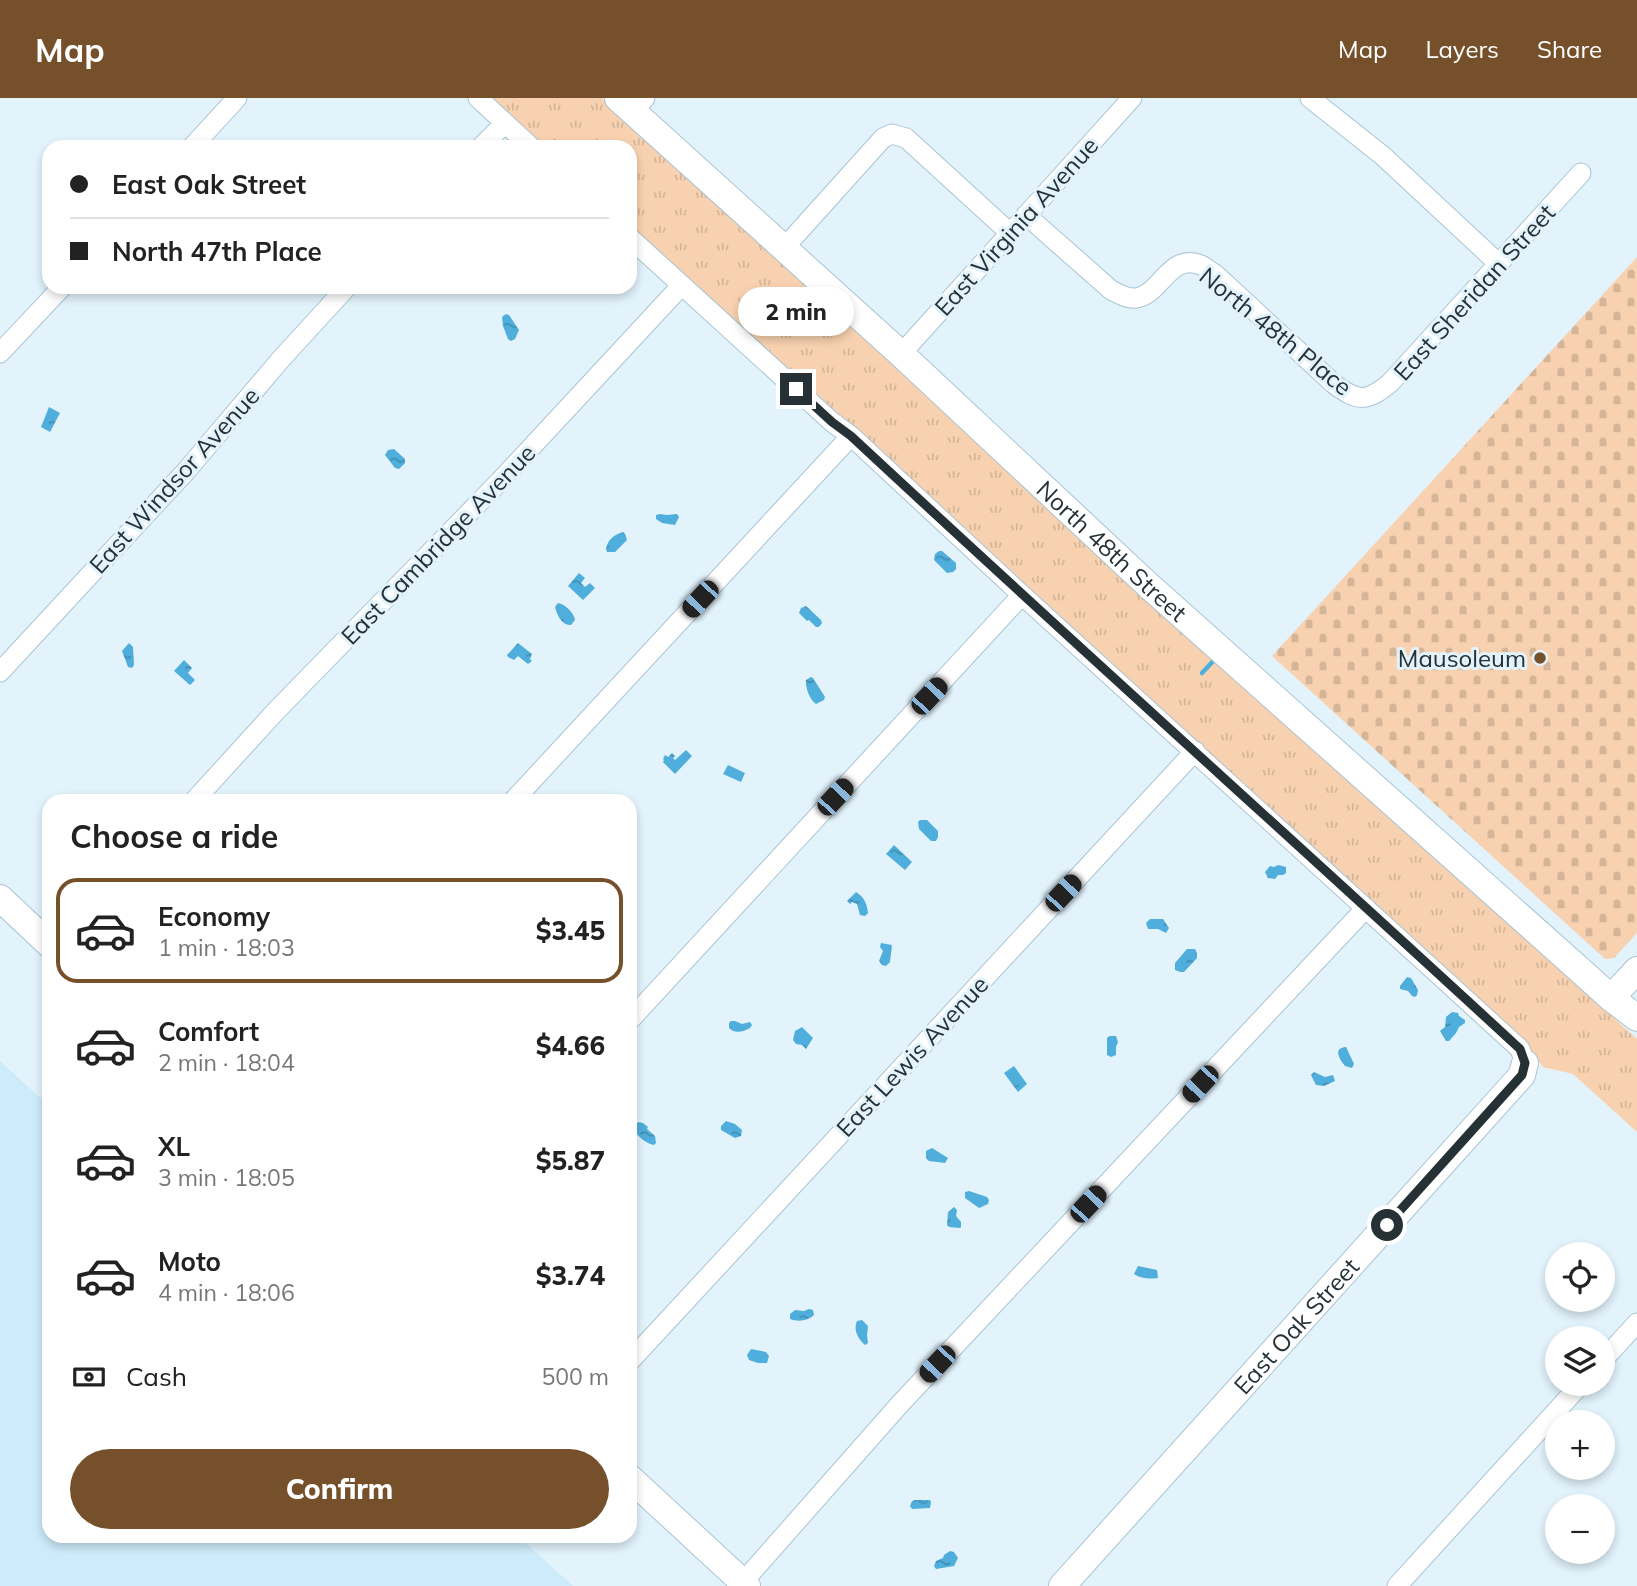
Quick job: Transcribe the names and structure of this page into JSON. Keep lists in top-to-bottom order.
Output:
{
  "streets": {
    "street": [
      "East Virginia Avenue",
      "East Sheridan Street",
      "North 48th Place",
      "East Windsor Avenue",
      "East Cambridge Avenue",
      "North 48th Street",
      "East Lewis Avenue",
      "East Oak Street"
    ]
  },
  "crossings": [
    ["East Virginia Avenue", "North 48th Place"],
    ["East Virginia Avenue", "North 48th Street"],
    ["East Sheridan Street", "North 48th Place"]
  ],
  "places": ["Mausoleum"],
  "page": {
    "header": "Map",
    "nav": ["Map", "Layers", "Share"],
    "banner": ["East Oak Street", "North 47th Place"],
    "bubble": "2 min",
    "heading": "Choose a ride",
    "list": [
      {
        "name": "Economy",
        "note": "1 min · 18:03",
        "value": "$3.45"
      },
      {
        "name": "Comfort",
        "note": "2 min · 18:04",
        "value": "$4.66"
      },
      {
        "name": "XL",
        "note": "3 min · 18:05",
        "value": "$5.87"
      },
      {
        "name": "Moto",
        "note": "4 min · 18:06",
        "value": "$3.74"
      }
    ],
    "map_buttons": ["+", "−"],
    "pay": ["Cash", "500 m"],
    "buttons": "Confirm"
  }
}
